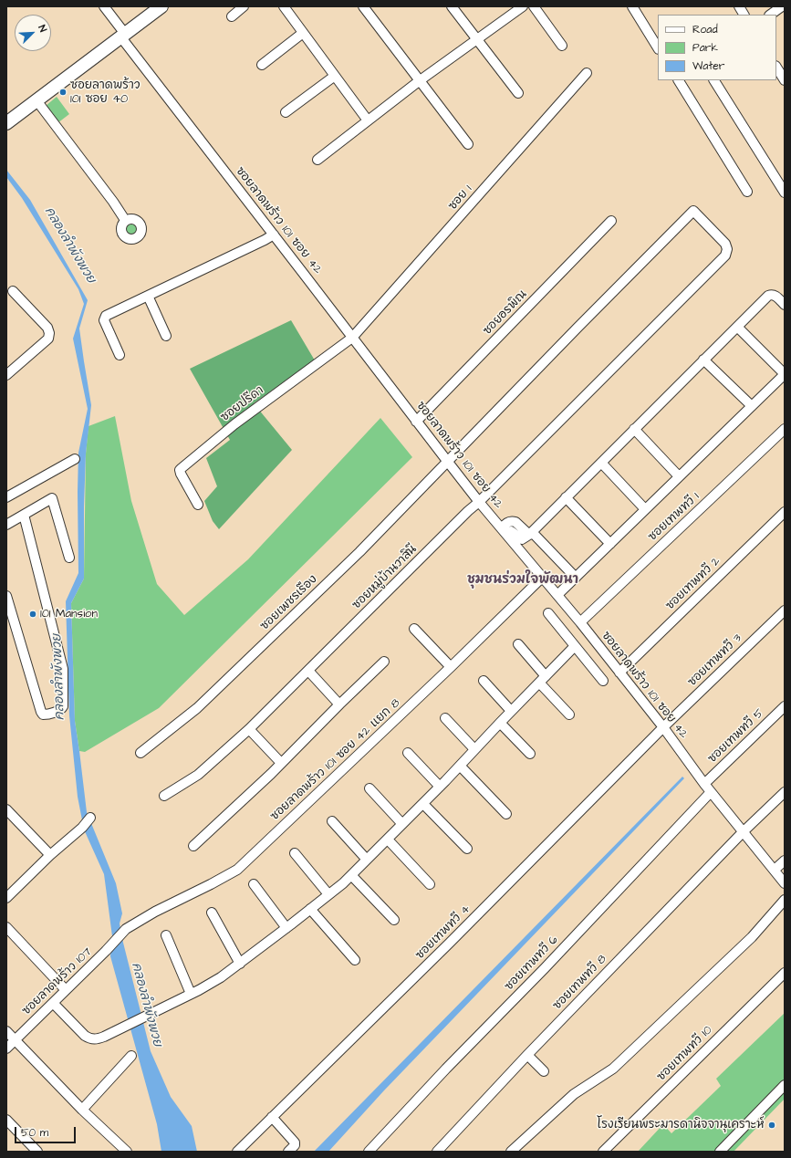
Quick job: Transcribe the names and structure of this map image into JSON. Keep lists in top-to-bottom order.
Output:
{
  "streets": {
    "street": [
      "ซอย 1",
      "ซอยลาดพร้าว 101 ซอย 42",
      "ซอยอรพิณ",
      "ซอยปรีดา",
      "ซอยเทพทวี 1",
      "ซอยหมู่บ้านวาสินี",
      "ซอยเทพทวี 2",
      "ซอยเพชรเรือง",
      "ซอยเทพทวี 3",
      "ซอยเทพทวี 5",
      "ซอยลาดพร้าว 101 ซอย 42 แยก 8",
      "ซอยเทพทวี 4",
      "ซอยเทพทวี 6",
      "ซอยลาดพร้าว 107",
      "ซอยเทพทวี 8",
      "ซอยเทพทวี 10"
    ]
  },
  "crossings": [
    ["ซอย 1", "ซอยลาดพร้าว 101 ซอย 42"],
    ["ซอย 1", "ซอยปรีดา"],
    ["ซอยลาดพร้าว 101 ซอย 42", "ซอยอรพิณ"],
    ["ซอยลาดพร้าว 101 ซอย 42", "ซอยปรีดา"],
    ["ซอยลาดพร้าว 101 ซอย 42", "ซอยเทพทวี 1"],
    ["ซอยลาดพร้าว 101 ซอย 42", "ซอยหมู่บ้านวาสินี"],
    ["ซอยลาดพร้าว 101 ซอย 42", "ซอยเทพทวี 2"],
    ["ซอยลาดพร้าว 101 ซอย 42", "ซอยเพชรเรือง"],
    ["ซอยลาดพร้าว 101 ซอย 42", "ซอยเทพทวี 3"],
    ["ซอยลาดพร้าว 101 ซอย 42", "ซอยเทพทวี 5"],
    ["ซอยลาดพร้าว 101 ซอย 42", "ซอยลาดพร้าว 101 ซอย 42 แยก 8"],
    ["ซอยลาดพร้าว 101 ซอย 42", "ซอยเทพทวี 4"],
    ["ซอยลาดพร้าว 101 ซอย 42", "ซอยเทพทวี 6"],
    ["ซอยลาดพร้าว 101 ซอย 42", "ซอยเทพทวี 8"],
    ["ซอยหมู่บ้านวาสินี", "ซอยเพชรเรือง"],
    ["ซอยเทพทวี 3", "ซอยเทพทวี 4"],
    ["ซอยลาดพร้าว 101 ซอย 42 แยก 8", "ซอยลาดพร้าว 107"]
  ],
  "districts": ["ชุมชนร่วมใจพัฒนา"],
  "water": ["คลองลำพังพวย"],
  "places": ["ซอยลาดพร้าว 101 ซอย 40", "101 Mansion", "โรงเรียนพระมารดานิจจานุเคราะห์"],
  "legend": ["Road", "Park", "Water"],
  "scale_bar": "50 m",
  "north": "top right"
}
